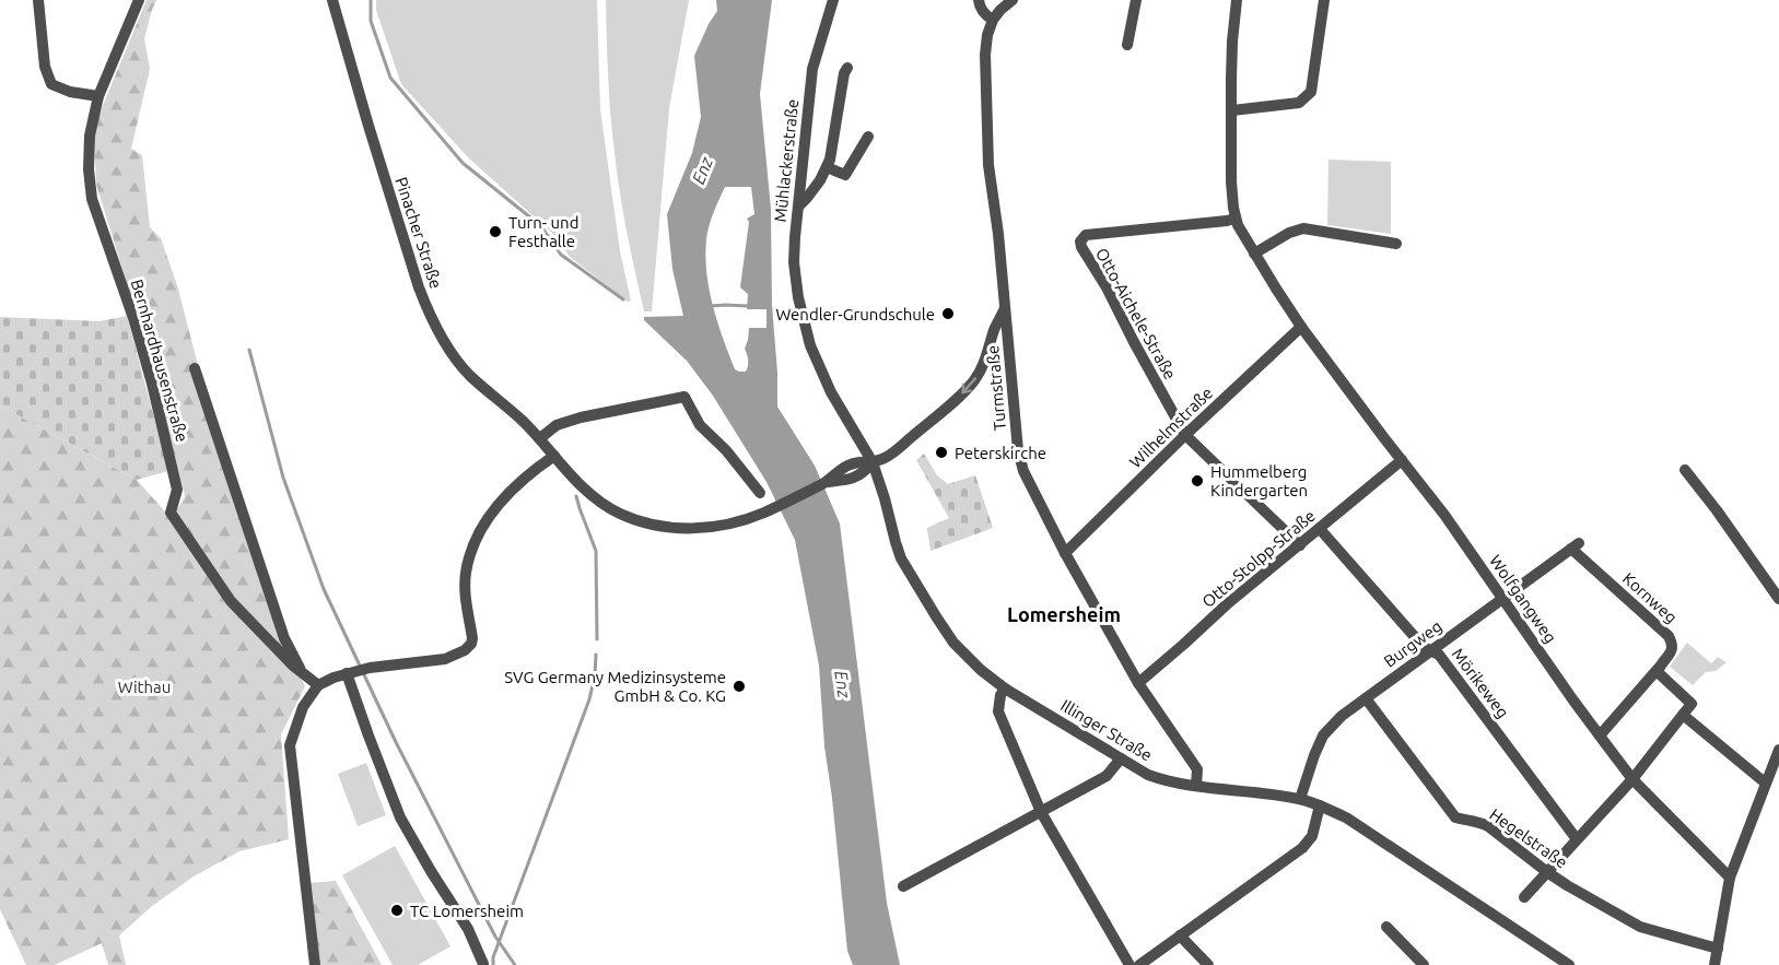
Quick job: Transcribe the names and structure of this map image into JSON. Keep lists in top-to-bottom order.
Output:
{
  "streets": {
    "street": [
      "Mühlackerstraße",
      "Pinacher Straße",
      "Otto-Aichele-Straße",
      "Bernhardhausenstraße",
      "Turmstraße",
      "Wilhelmstraße",
      "Otto-Stolpp-Straße",
      "Kornweg",
      "Wolfgangweg",
      "Burgweg",
      "Mörikeweg",
      "Illinger Straße",
      "Hegelstraße"
    ]
  },
  "crossings": [
    ["Mühlackerstraße", "Illinger Straße"],
    ["Pinacher Straße", "Turmstraße"],
    ["Pinacher Straße", "Illinger Straße"],
    ["Otto-Aichele-Straße", "Wilhelmstraße"],
    ["Otto-Aichele-Straße", "Wolfgangweg"],
    ["Turmstraße", "Wilhelmstraße"],
    ["Turmstraße", "Otto-Stolpp-Straße"],
    ["Turmstraße", "Illinger Straße"],
    ["Wilhelmstraße", "Wolfgangweg"],
    ["Otto-Stolpp-Straße", "Wolfgangweg"],
    ["Otto-Stolpp-Straße", "Mörikeweg"],
    ["Kornweg", "Wolfgangweg"],
    ["Kornweg", "Burgweg"],
    ["Wolfgangweg", "Burgweg"],
    ["Burgweg", "Mörikeweg"],
    ["Burgweg", "Illinger Straße"],
    ["Burgweg", "Hegelstraße"]
  ],
  "districts": ["Lomersheim"],
  "water": ["Enz"],
  "parks": ["Withau"],
  "places": [
    "Turn- und Festhalle",
    "Wendler-Grundschule",
    "Peterskirche",
    "Hummelberg Kindergarten",
    "SVG Germany Medizinsysteme GmbH & Co. KG",
    "TC Lomersheim"
  ]
}
